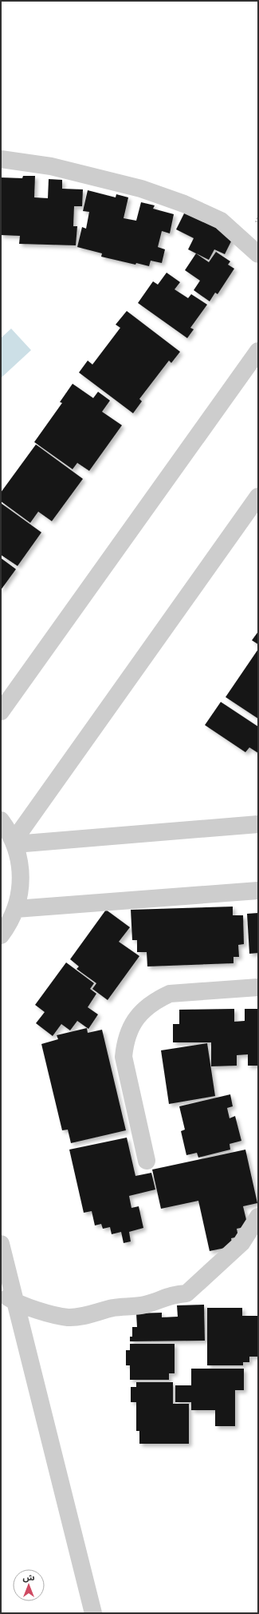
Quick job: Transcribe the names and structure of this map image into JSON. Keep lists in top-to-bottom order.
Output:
{
  "north": "top"
}
